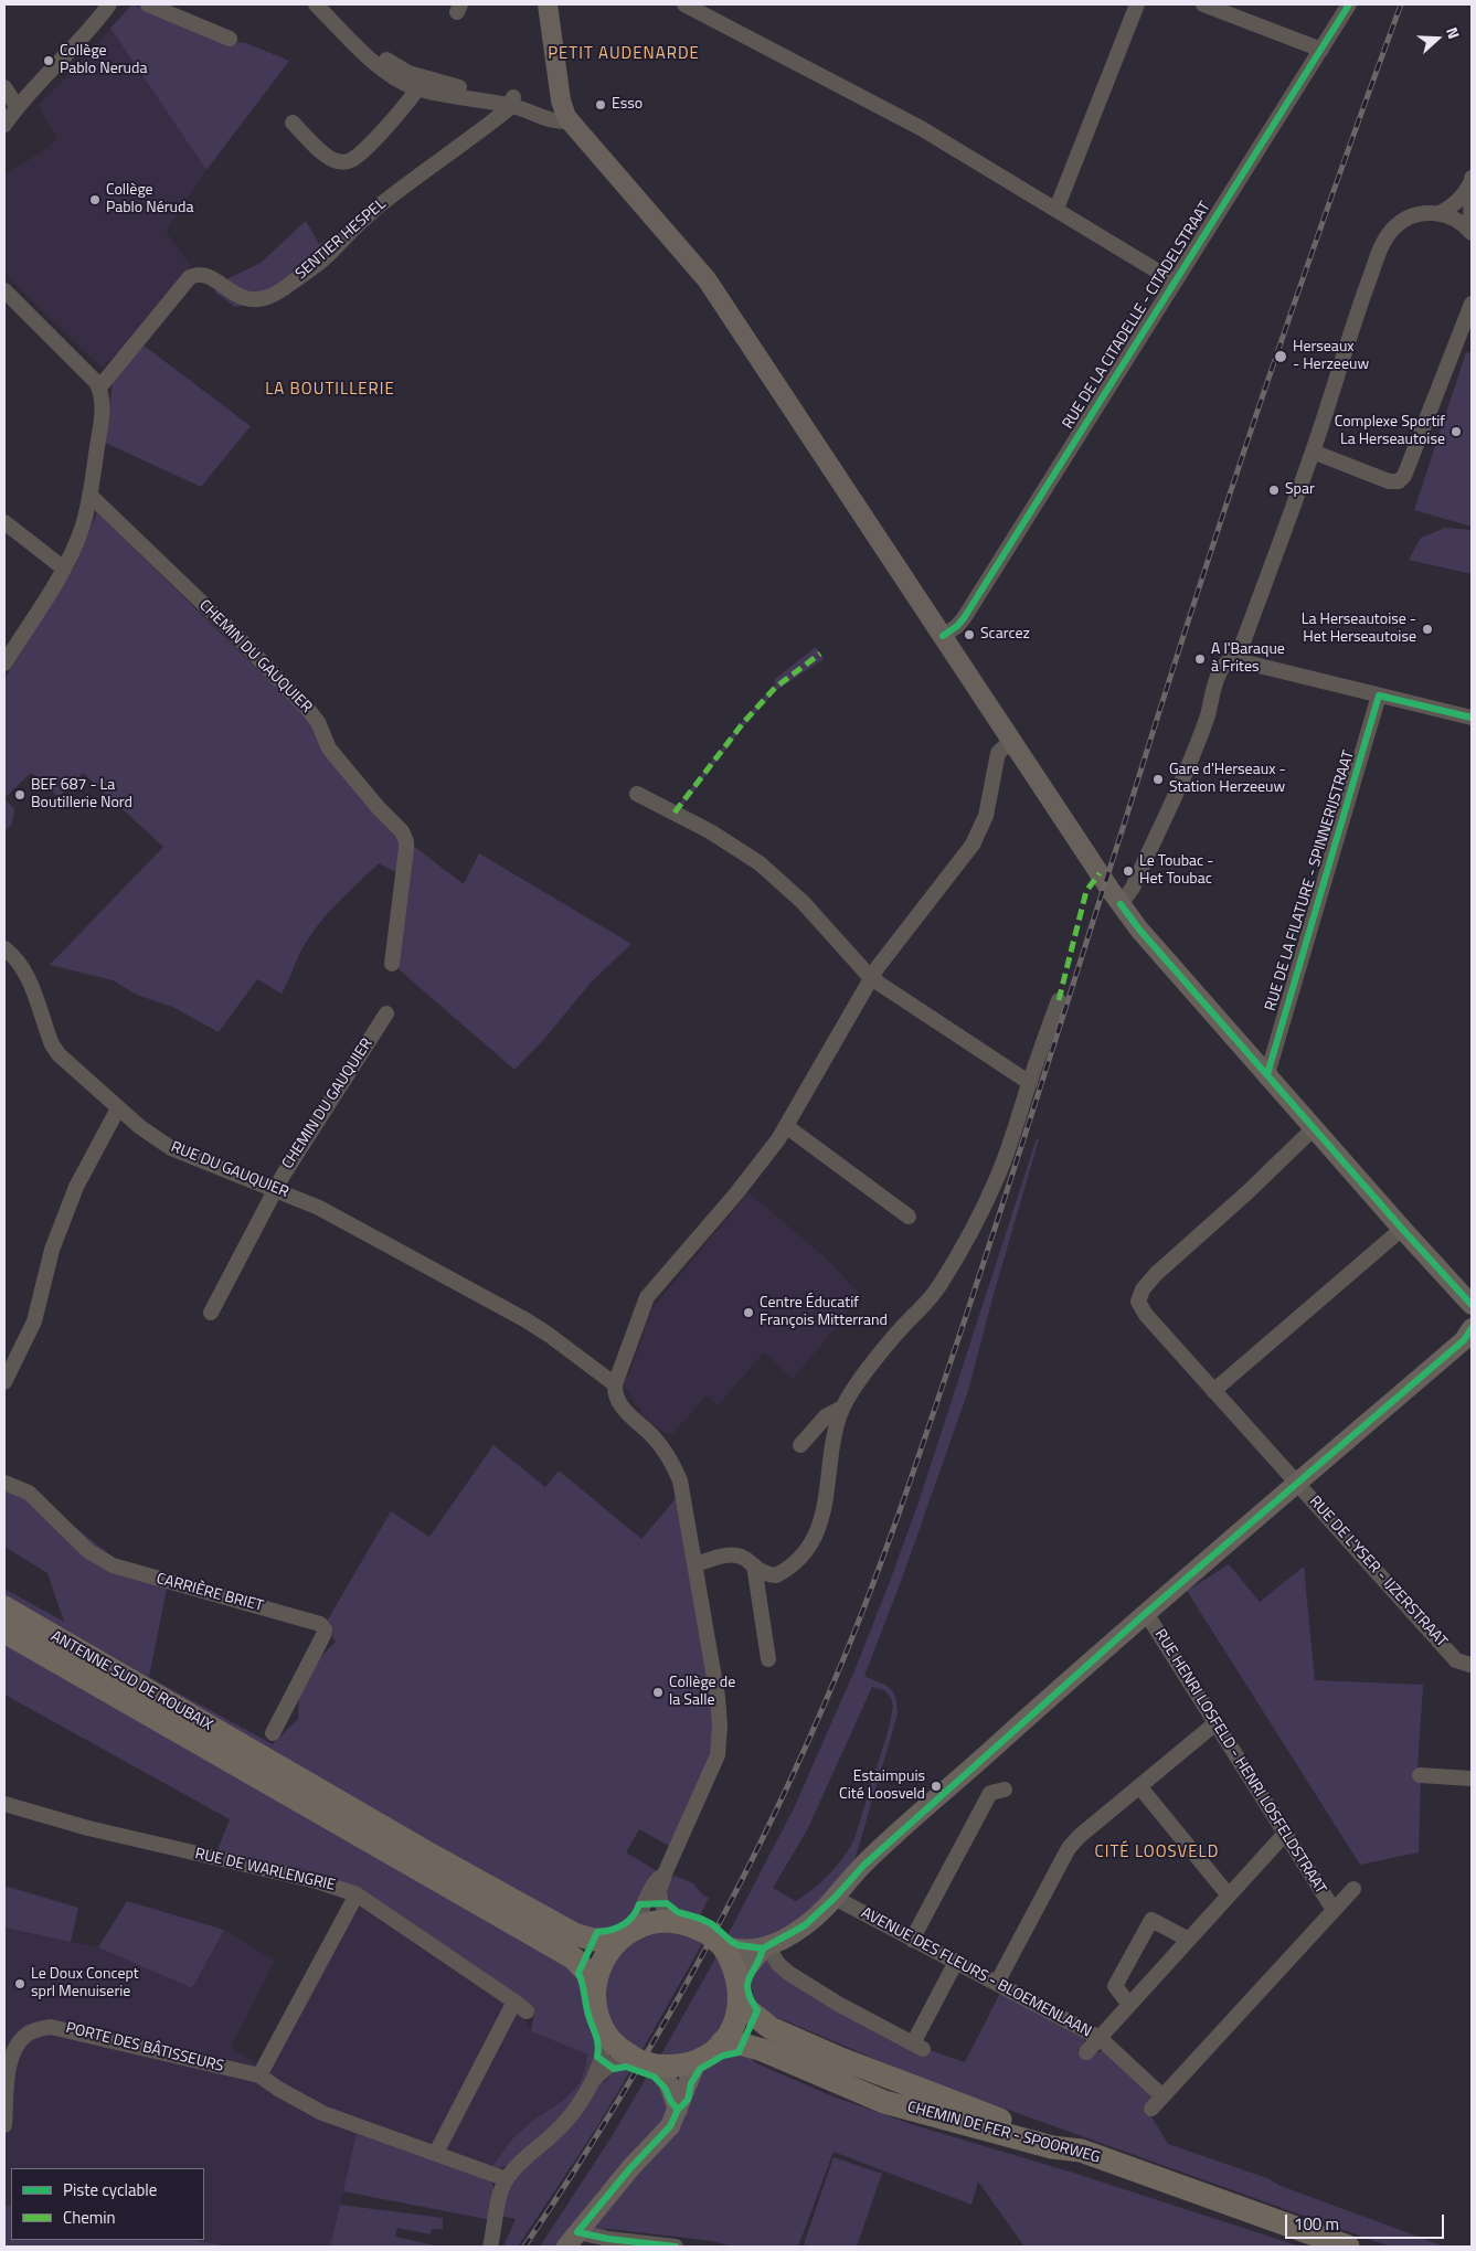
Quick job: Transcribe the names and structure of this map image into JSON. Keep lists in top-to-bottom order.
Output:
{
  "streets": {
    "highway": ["ANTENNE SUD DE ROUBAIX", "CHEMIN DE FER - SPOORWEG"],
    "street": [
      "SENTIER HESPEL",
      "RUE DE LA CITADELLE - CITADELSTRAAT",
      "CHEMIN DU GAUQUIER",
      "RUE DE LA FILATURE - SPINNERIJSTRAAT",
      "RUE DU GAUQUIER",
      "RUE DE L'YSER - IJZERSTRAAT",
      "CARRIÈRE BRIET",
      "RUE HENRI LOSFELD - HENRI LOSFELDSTRAAT",
      "RUE DE WARLENGRIE",
      "AVENUE DES FLEURS - BLOEMENLAAN",
      "PORTE DES BÂTISSEURS"
    ]
  },
  "crossings": [
    ["CHEMIN DU GAUQUIER", "RUE DU GAUQUIER"]
  ],
  "districts": ["PETIT AUDENARDE", "LA BOUTILLERIE", "CITÉ LOOSVELD"],
  "places": [
    "Collège Pablo Neruda",
    "Esso",
    "Collège Pablo Néruda",
    "Herseaux - Herzeeuw",
    "Complexe Sportif La Herseautoise",
    "Spar",
    "La Herseautoise - Het Herseautoise",
    "Scarcez",
    "A l'Baraque à Frites",
    "Gare d'Herseaux - Station Herzeeuw",
    "BEF 687 - La Boutillerie Nord",
    "Le Toubac - Het Toubac",
    "Centre Éducatif François Mitterrand",
    "Collège de la Salle",
    "Estaimpuis Cité Loosveld",
    "Le Doux Concept sprl Menuiserie"
  ],
  "legend": ["Piste cyclable", "Chemin"],
  "scale_bar": "100 m",
  "north": "right"
}
